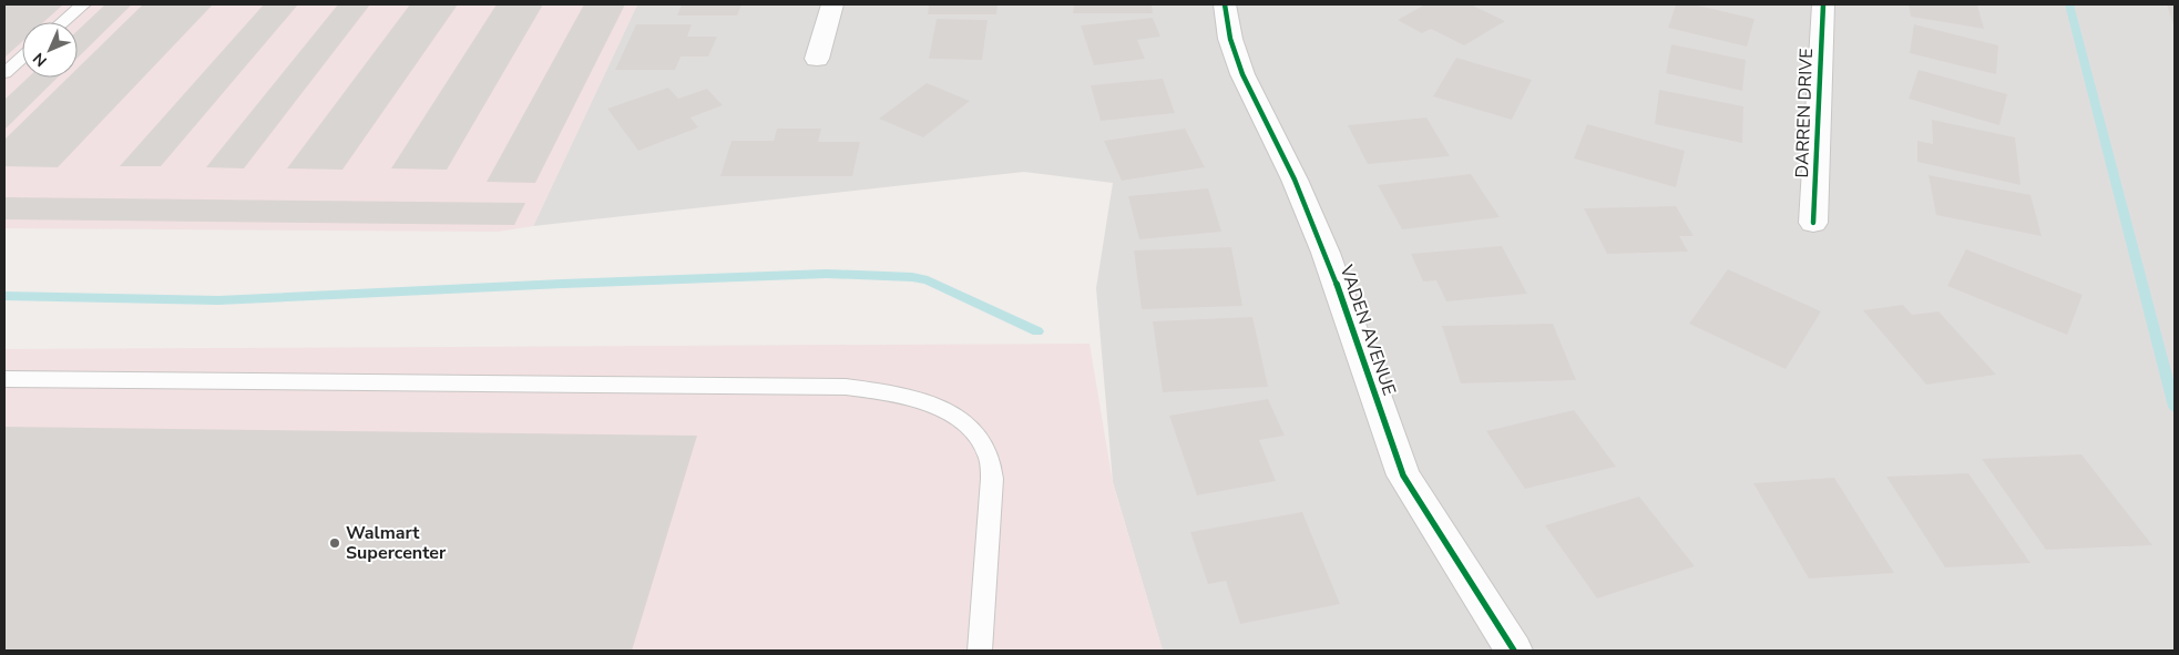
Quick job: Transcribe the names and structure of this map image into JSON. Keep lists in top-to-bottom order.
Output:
{
  "streets": {
    "street": ["DARREN DRIVE", "VADEN AVENUE"]
  },
  "places": ["Walmart Supercenter"],
  "north": "bottom left"
}
